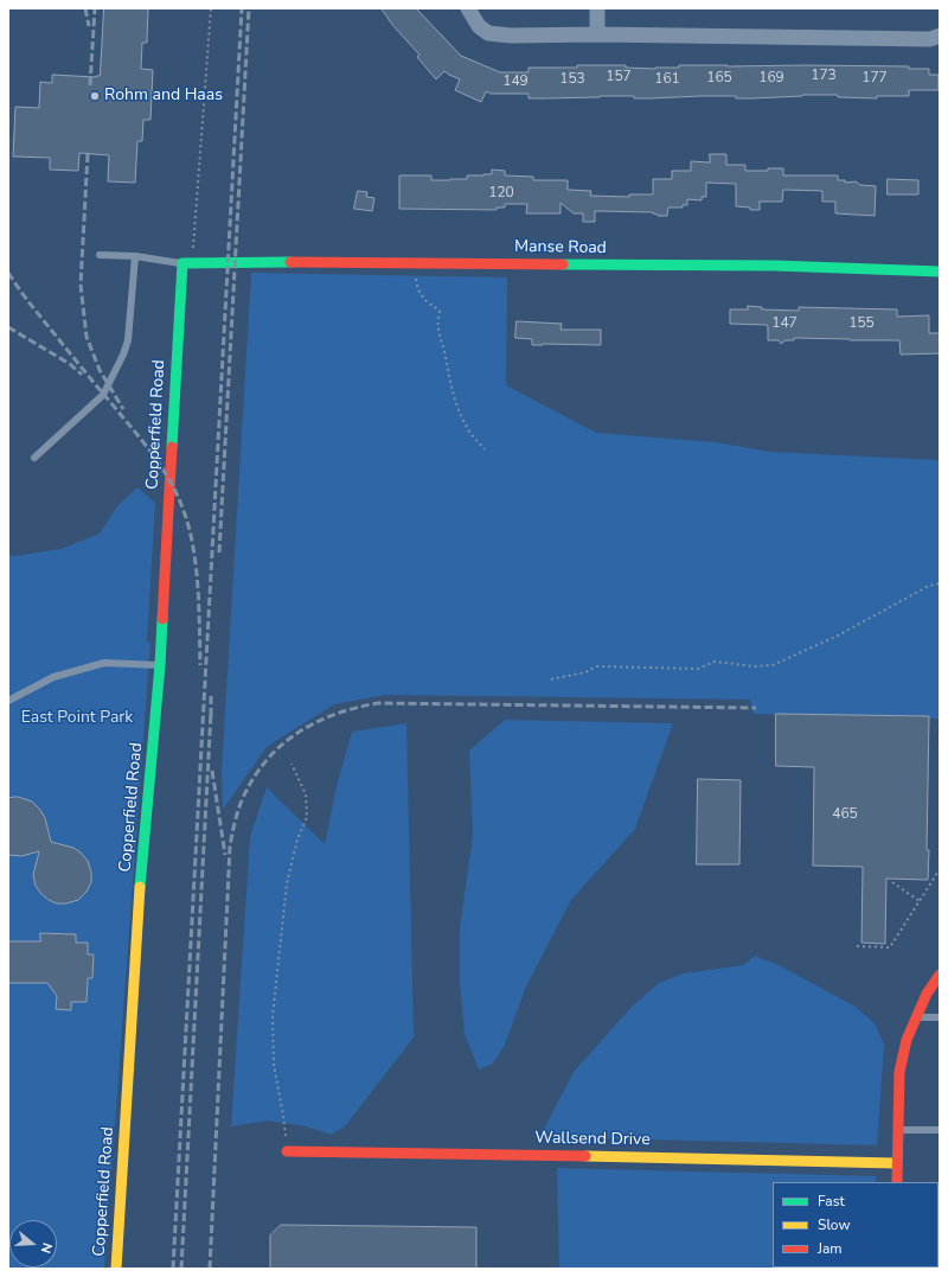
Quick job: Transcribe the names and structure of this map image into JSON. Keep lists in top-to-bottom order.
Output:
{
  "streets": {
    "street": ["Manse Road", "Copperfield Road", "Wallsend Drive"]
  },
  "crossings": [
    ["Manse Road", "Copperfield Road"]
  ],
  "parks": ["East Point Park"],
  "places": ["Rohm and Haas"],
  "house_numbers": [
    "173",
    "157",
    "165",
    "169",
    "177",
    "153",
    "161",
    "149",
    "120",
    "147",
    "155",
    "465"
  ],
  "legend": ["Fast", "Slow", "Jam"],
  "north": "right"
}
